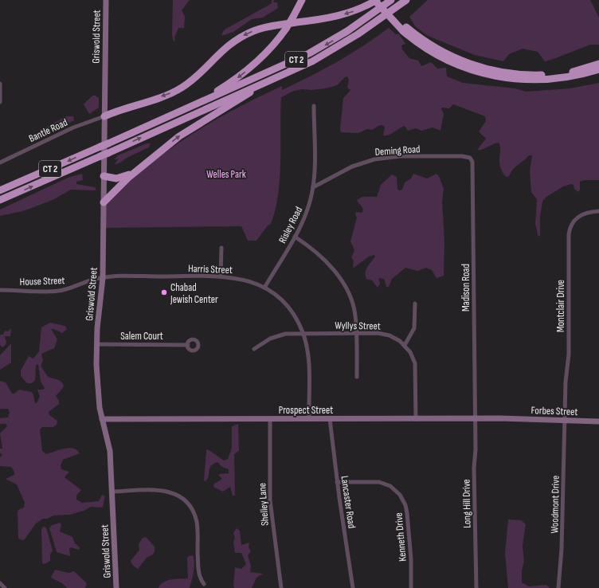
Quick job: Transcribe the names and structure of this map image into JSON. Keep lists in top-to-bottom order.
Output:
{
  "streets": {
    "highway": ["CT 2"],
    "main road": ["Griswold Street", "Prospect Street", "Forbes Street"],
    "street": [
      "Bantle Road",
      "Deming Road",
      "Risley Road",
      "Harris Street",
      "House Street",
      "Madison Road",
      "Montclair Drive",
      "Wyllys Street",
      "Salem Court",
      "Lancaster Road",
      "Long Hill Drive",
      "Shelley Lane",
      "Woodmont Drive",
      "Kenneth Drive"
    ]
  },
  "crossings": [
    ["Griswold Street", "Bantle Road"],
    ["Griswold Street", "Harris Street"],
    ["Griswold Street", "House Street"],
    ["Griswold Street", "Salem Court"],
    ["Griswold Street", "Prospect Street"],
    ["Deming Road", "Risley Road"],
    ["Deming Road", "Madison Road"],
    ["Risley Road", "Harris Street"],
    ["Harris Street", "House Street"],
    ["Harris Street", "Wyllys Street"],
    ["Harris Street", "Prospect Street"],
    ["Madison Road", "Prospect Street"],
    ["Madison Road", "Long Hill Drive"],
    ["Montclair Drive", "Forbes Street"],
    ["Montclair Drive", "Woodmont Drive"],
    ["Wyllys Street", "Prospect Street"],
    ["Prospect Street", "Forbes Street"],
    ["Prospect Street", "Lancaster Road"],
    ["Prospect Street", "Long Hill Drive"],
    ["Prospect Street", "Shelley Lane"],
    ["Forbes Street", "Woodmont Drive"],
    ["Lancaster Road", "Kenneth Drive"]
  ],
  "parks": ["Welles Park"],
  "places": ["Chabad Jewish Center"]
}
